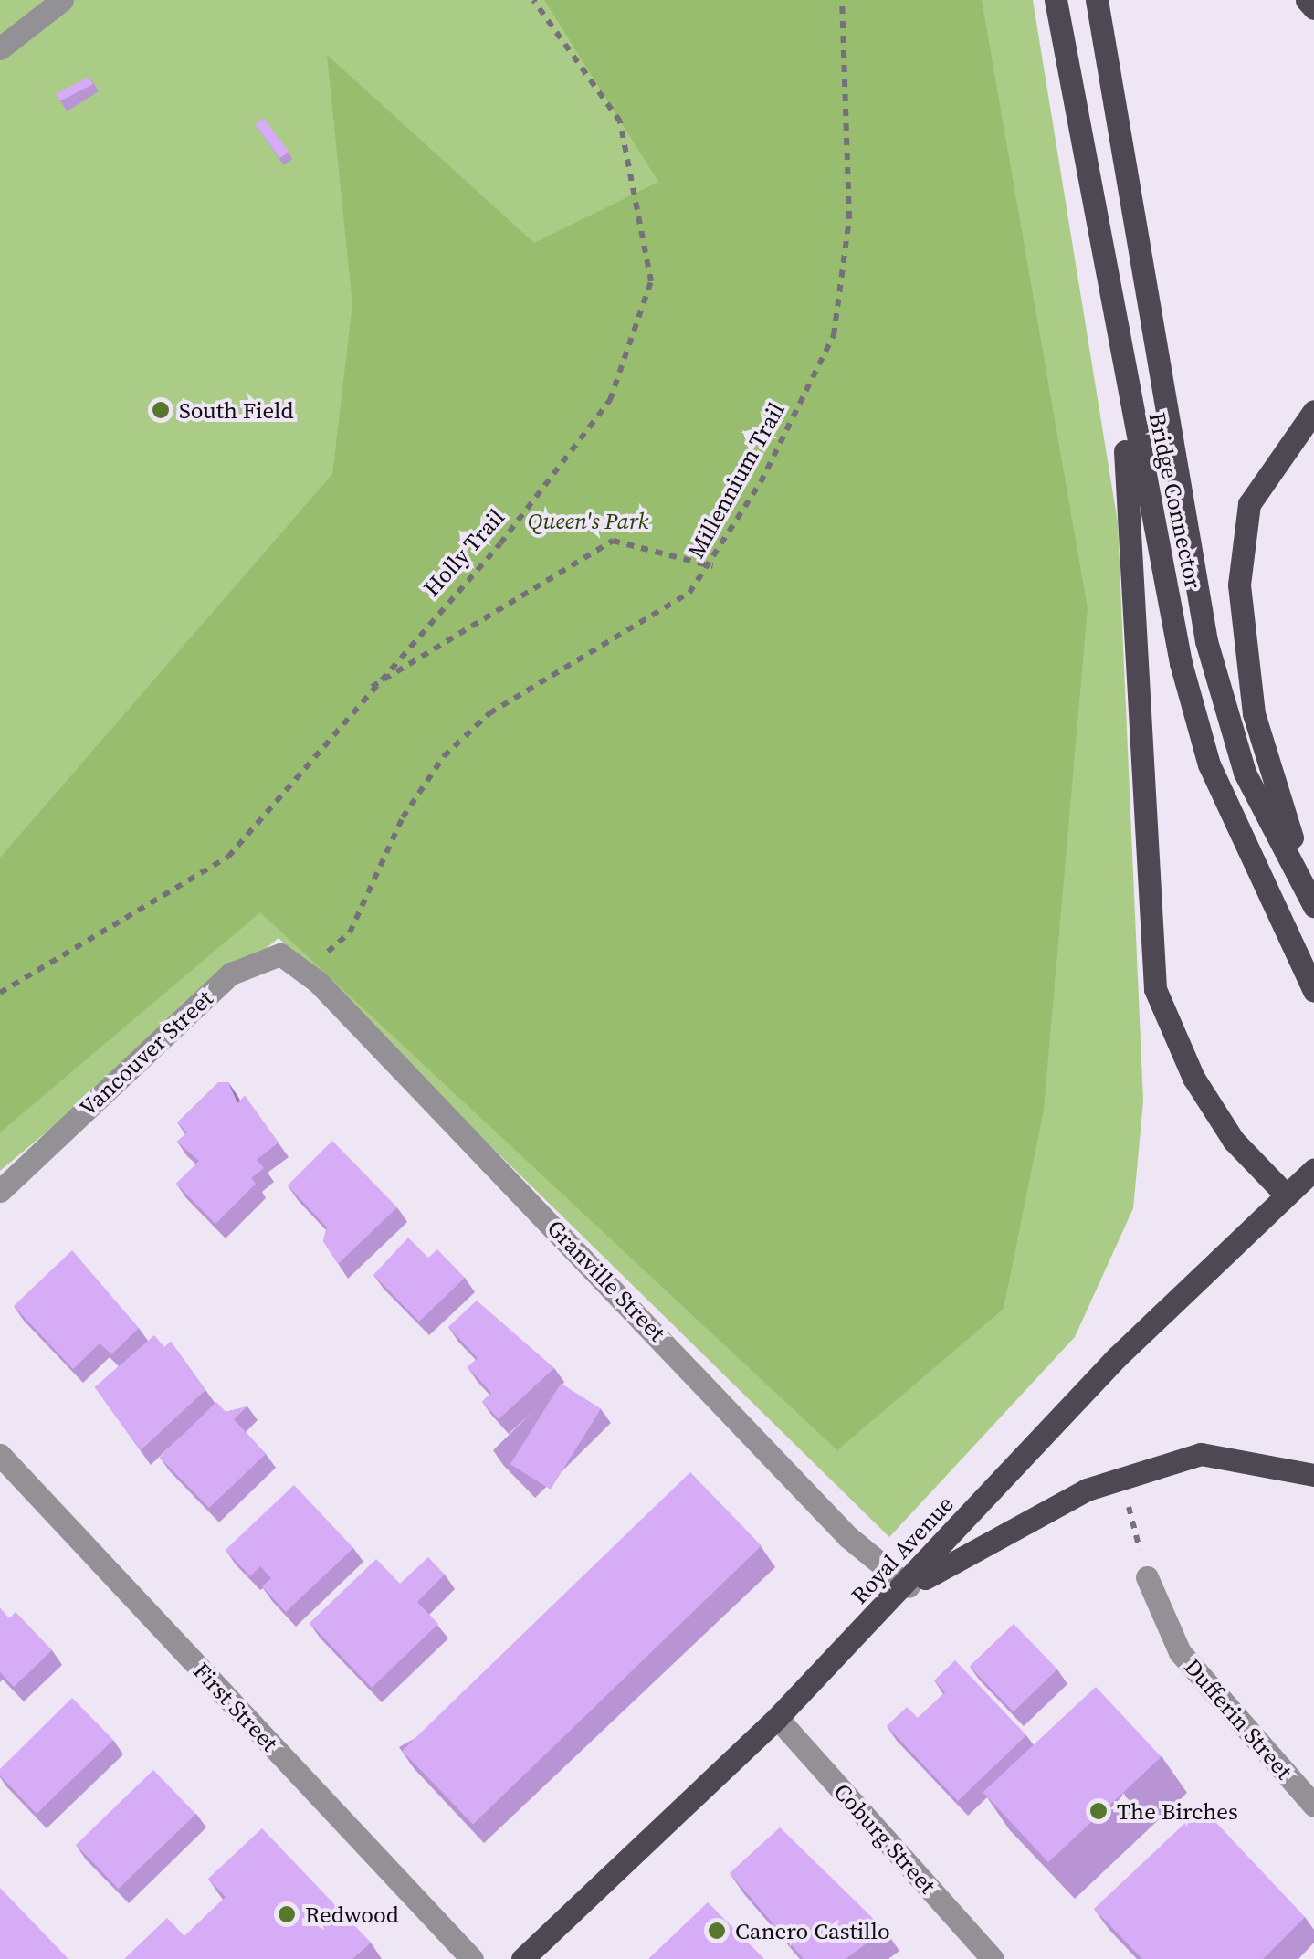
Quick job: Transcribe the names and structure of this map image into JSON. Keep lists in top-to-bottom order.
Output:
{
  "streets": {
    "main road": ["Bridge Connector", "Royal Avenue"],
    "street": [
      "Vancouver Street",
      "Granville Street",
      "First Street",
      "Dufferin Street",
      "Coburg Street"
    ],
    "path": ["Millennium Trail", "Holly Trail"]
  },
  "crossings": [
    ["Millennium Trail", "Vancouver Street"],
    ["Millennium Trail", "Granville Street"],
    ["Vancouver Street", "Granville Street"],
    ["Granville Street", "Royal Avenue"],
    ["Royal Avenue", "Coburg Street"]
  ],
  "parks": ["Queen's Park"],
  "places": [
    "South Field",
    "The Birches",
    "Redwood",
    "Canero Castillo"
  ]
}
